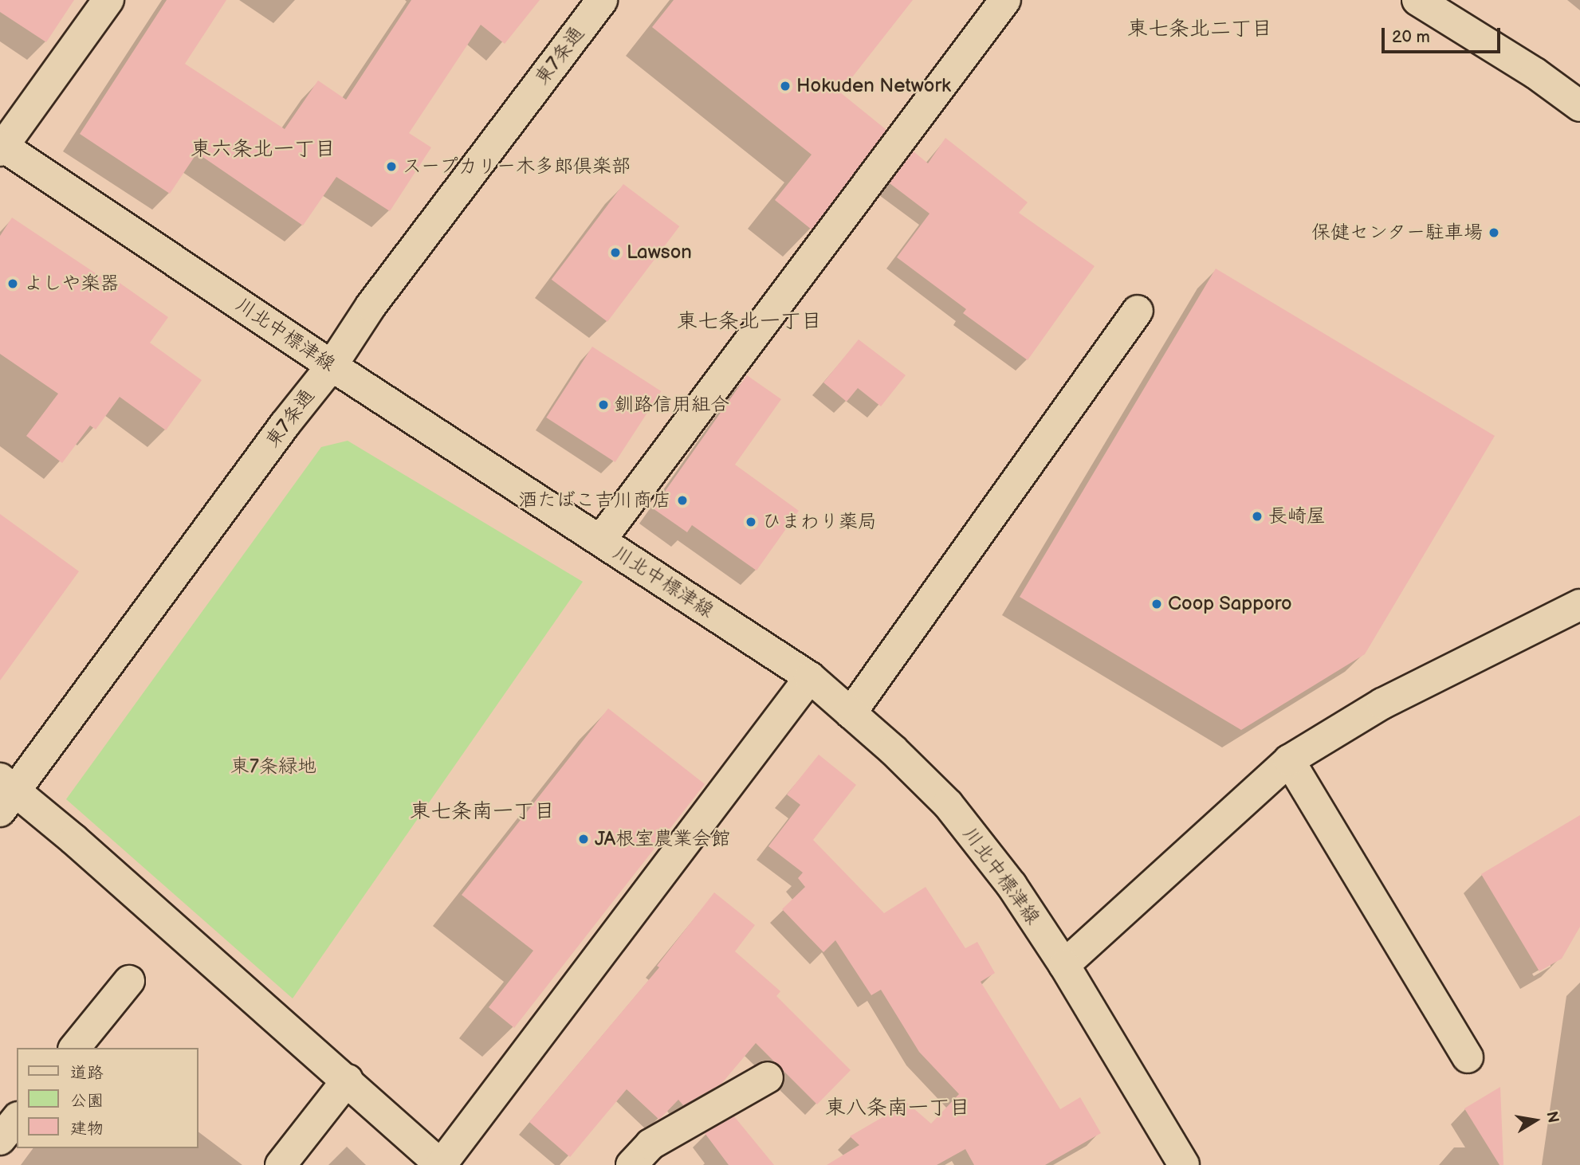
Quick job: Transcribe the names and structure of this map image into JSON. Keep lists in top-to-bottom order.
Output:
{
  "streets": {
    "street": ["東7条通", "川北中標津線"]
  },
  "crossings": [
    ["東7条通", "川北中標津線"]
  ],
  "districts": [
    "東七条北二丁目",
    "東六条北一丁目",
    "東七条北一丁目",
    "東七条南一丁目",
    "東八条南一丁目"
  ],
  "parks": ["東7条緑地"],
  "places": [
    "Hokuden Network",
    "スープカリー木多郎倶楽部",
    "保健センター駐車場",
    "Lawson",
    "よしや楽器",
    "釧路信用組合",
    "酒たばこ吉川商店",
    "長崎屋",
    "ひまわり薬局",
    "Coop Sapporo",
    "JA根室農業会館"
  ],
  "legend": ["道路", "公園", "建物"],
  "scale_bar": "20 m",
  "north": "right"
}
